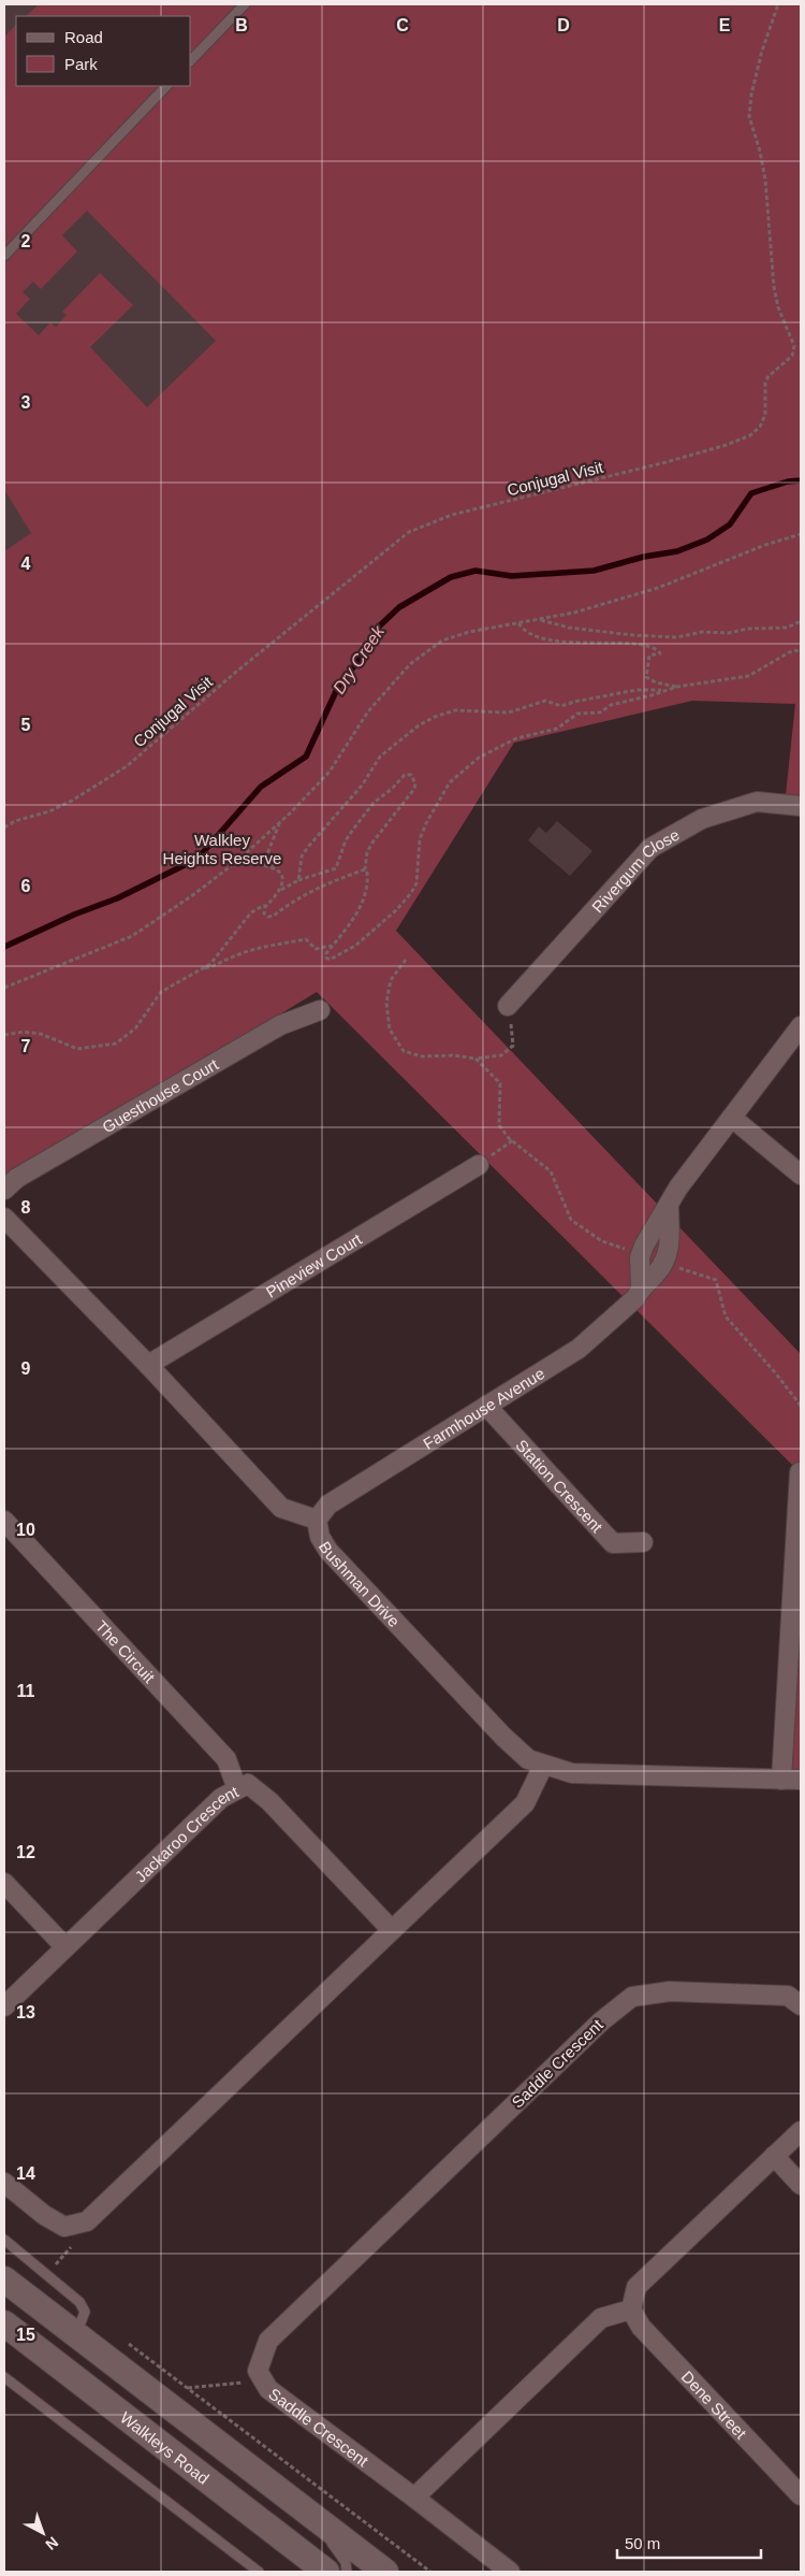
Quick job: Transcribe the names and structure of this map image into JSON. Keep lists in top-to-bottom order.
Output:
{
  "streets": {
    "main road": ["Walkleys Road"],
    "street": [
      "Rivergum Close",
      "Guesthouse Court",
      "Pineview Court",
      "Farmhouse Avenue",
      "Station Crescent",
      "Bushman Drive",
      "The Circuit",
      "Jackaroo Crescent",
      "Saddle Crescent",
      "Dene Street"
    ],
    "path": ["Conjugal Visit"]
  },
  "crossings": [
    ["Pineview Court", "Bushman Drive"],
    ["Farmhouse Avenue", "Station Crescent"],
    ["Farmhouse Avenue", "Bushman Drive"],
    ["The Circuit", "Jackaroo Crescent"]
  ],
  "water": ["Dry Creek"],
  "parks": ["Walkley Heights Reserve"],
  "legend": ["Road", "Park"],
  "scale_bar": "50 m",
  "north": "bottom right",
  "grid": {
    "columns": [
      "B",
      "C",
      "D",
      "E"
    ],
    "rows": [
      "2",
      "3",
      "4",
      "5",
      "6",
      "7",
      "8",
      "9",
      "10",
      "11",
      "12",
      "13",
      "14",
      "15"
    ]
  }
}
